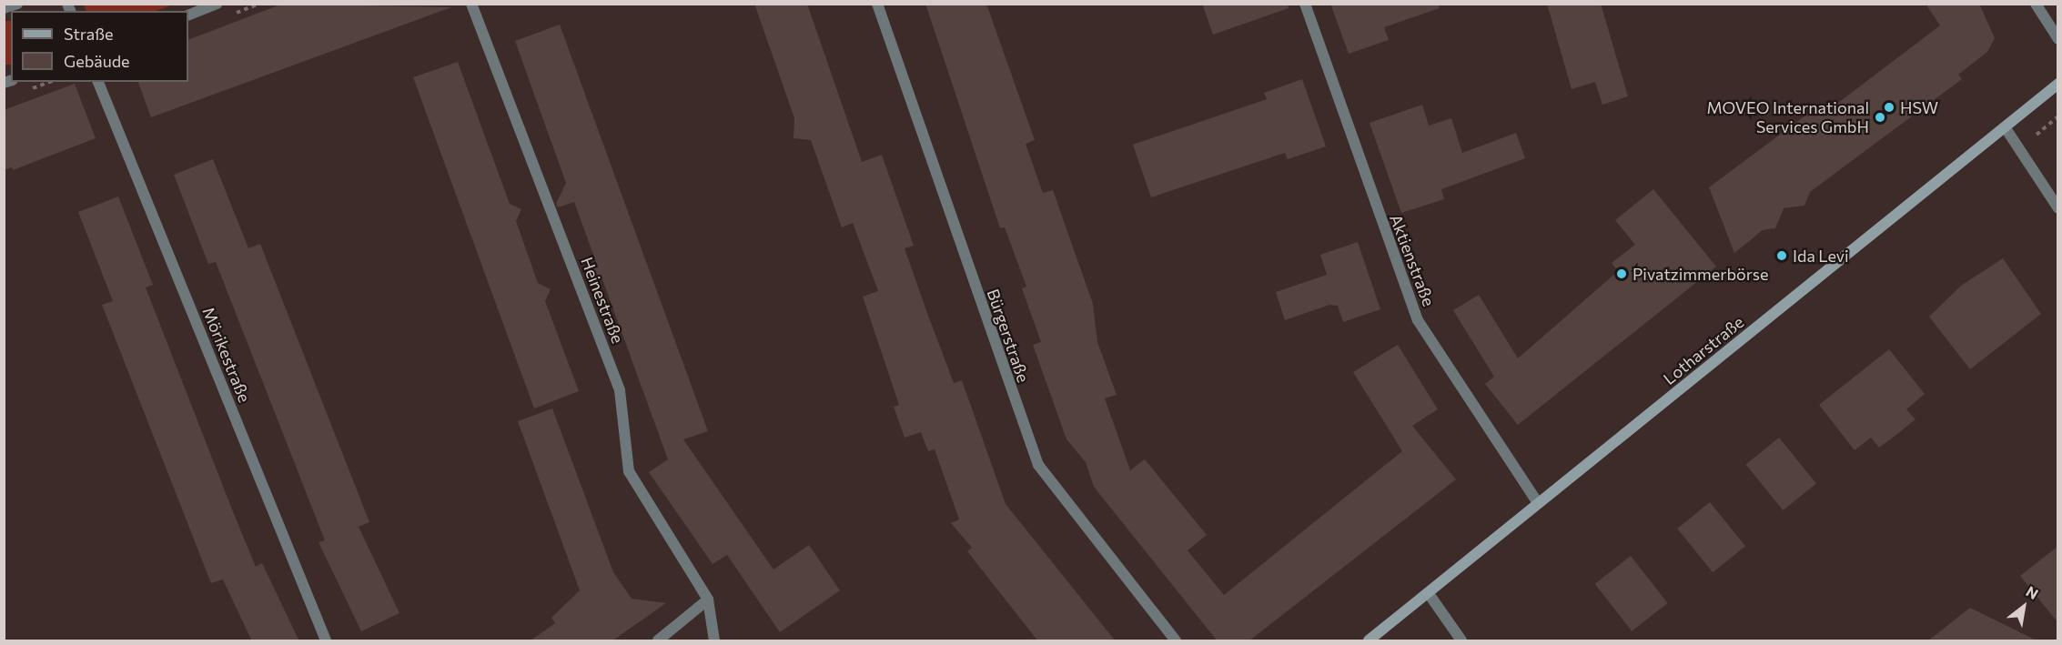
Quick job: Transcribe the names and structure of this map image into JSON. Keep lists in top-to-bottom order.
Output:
{
  "streets": {
    "street": [
      "Aktienstraße",
      "Heinestraße",
      "Bürgerstraße",
      "Lotharstraße",
      "Mörikestraße"
    ]
  },
  "crossings": [
    ["Aktienstraße", "Lotharstraße"]
  ],
  "places": [
    "HSW",
    "MOVEO International Services GmbH",
    "Ida Levi",
    "Pivatzimmerbörse"
  ],
  "legend": ["Straße", "Gebäude"],
  "north": "top right"
}
